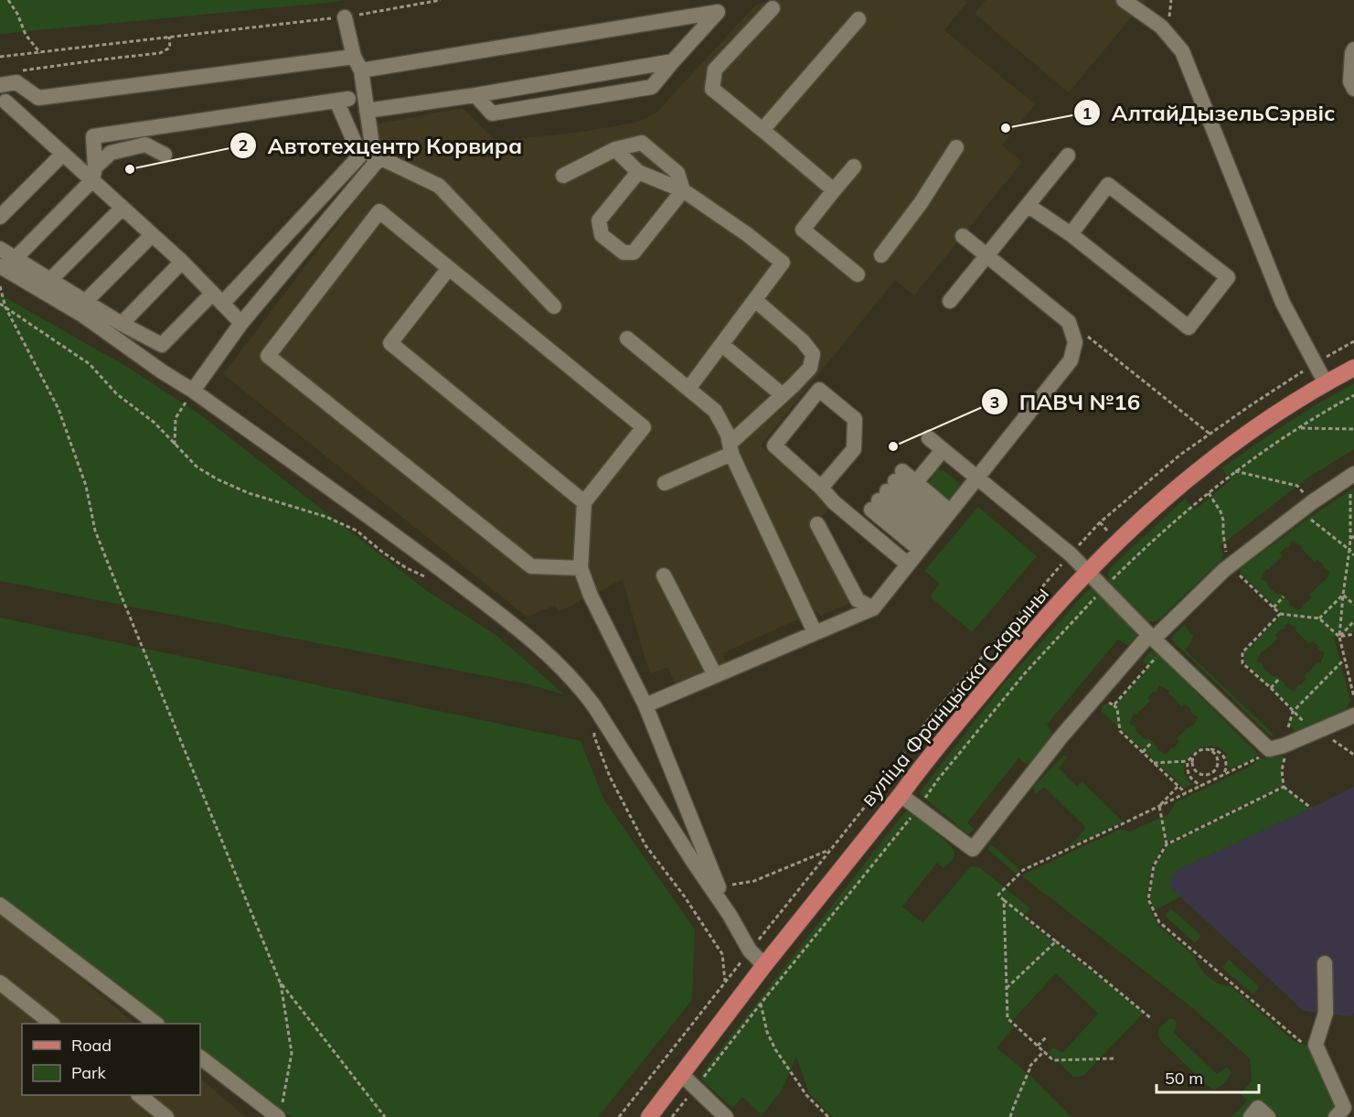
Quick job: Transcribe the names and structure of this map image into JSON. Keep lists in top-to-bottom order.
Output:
{
  "streets": {
    "main road": ["вуліца Францыска Скарыны"]
  },
  "places": ["АлтайДызельСэрвіс", "Автотехцентр Корвира", "ПАВЧ №16"],
  "legend": ["Road", "Park"],
  "scale_bar": "50 m"
}
